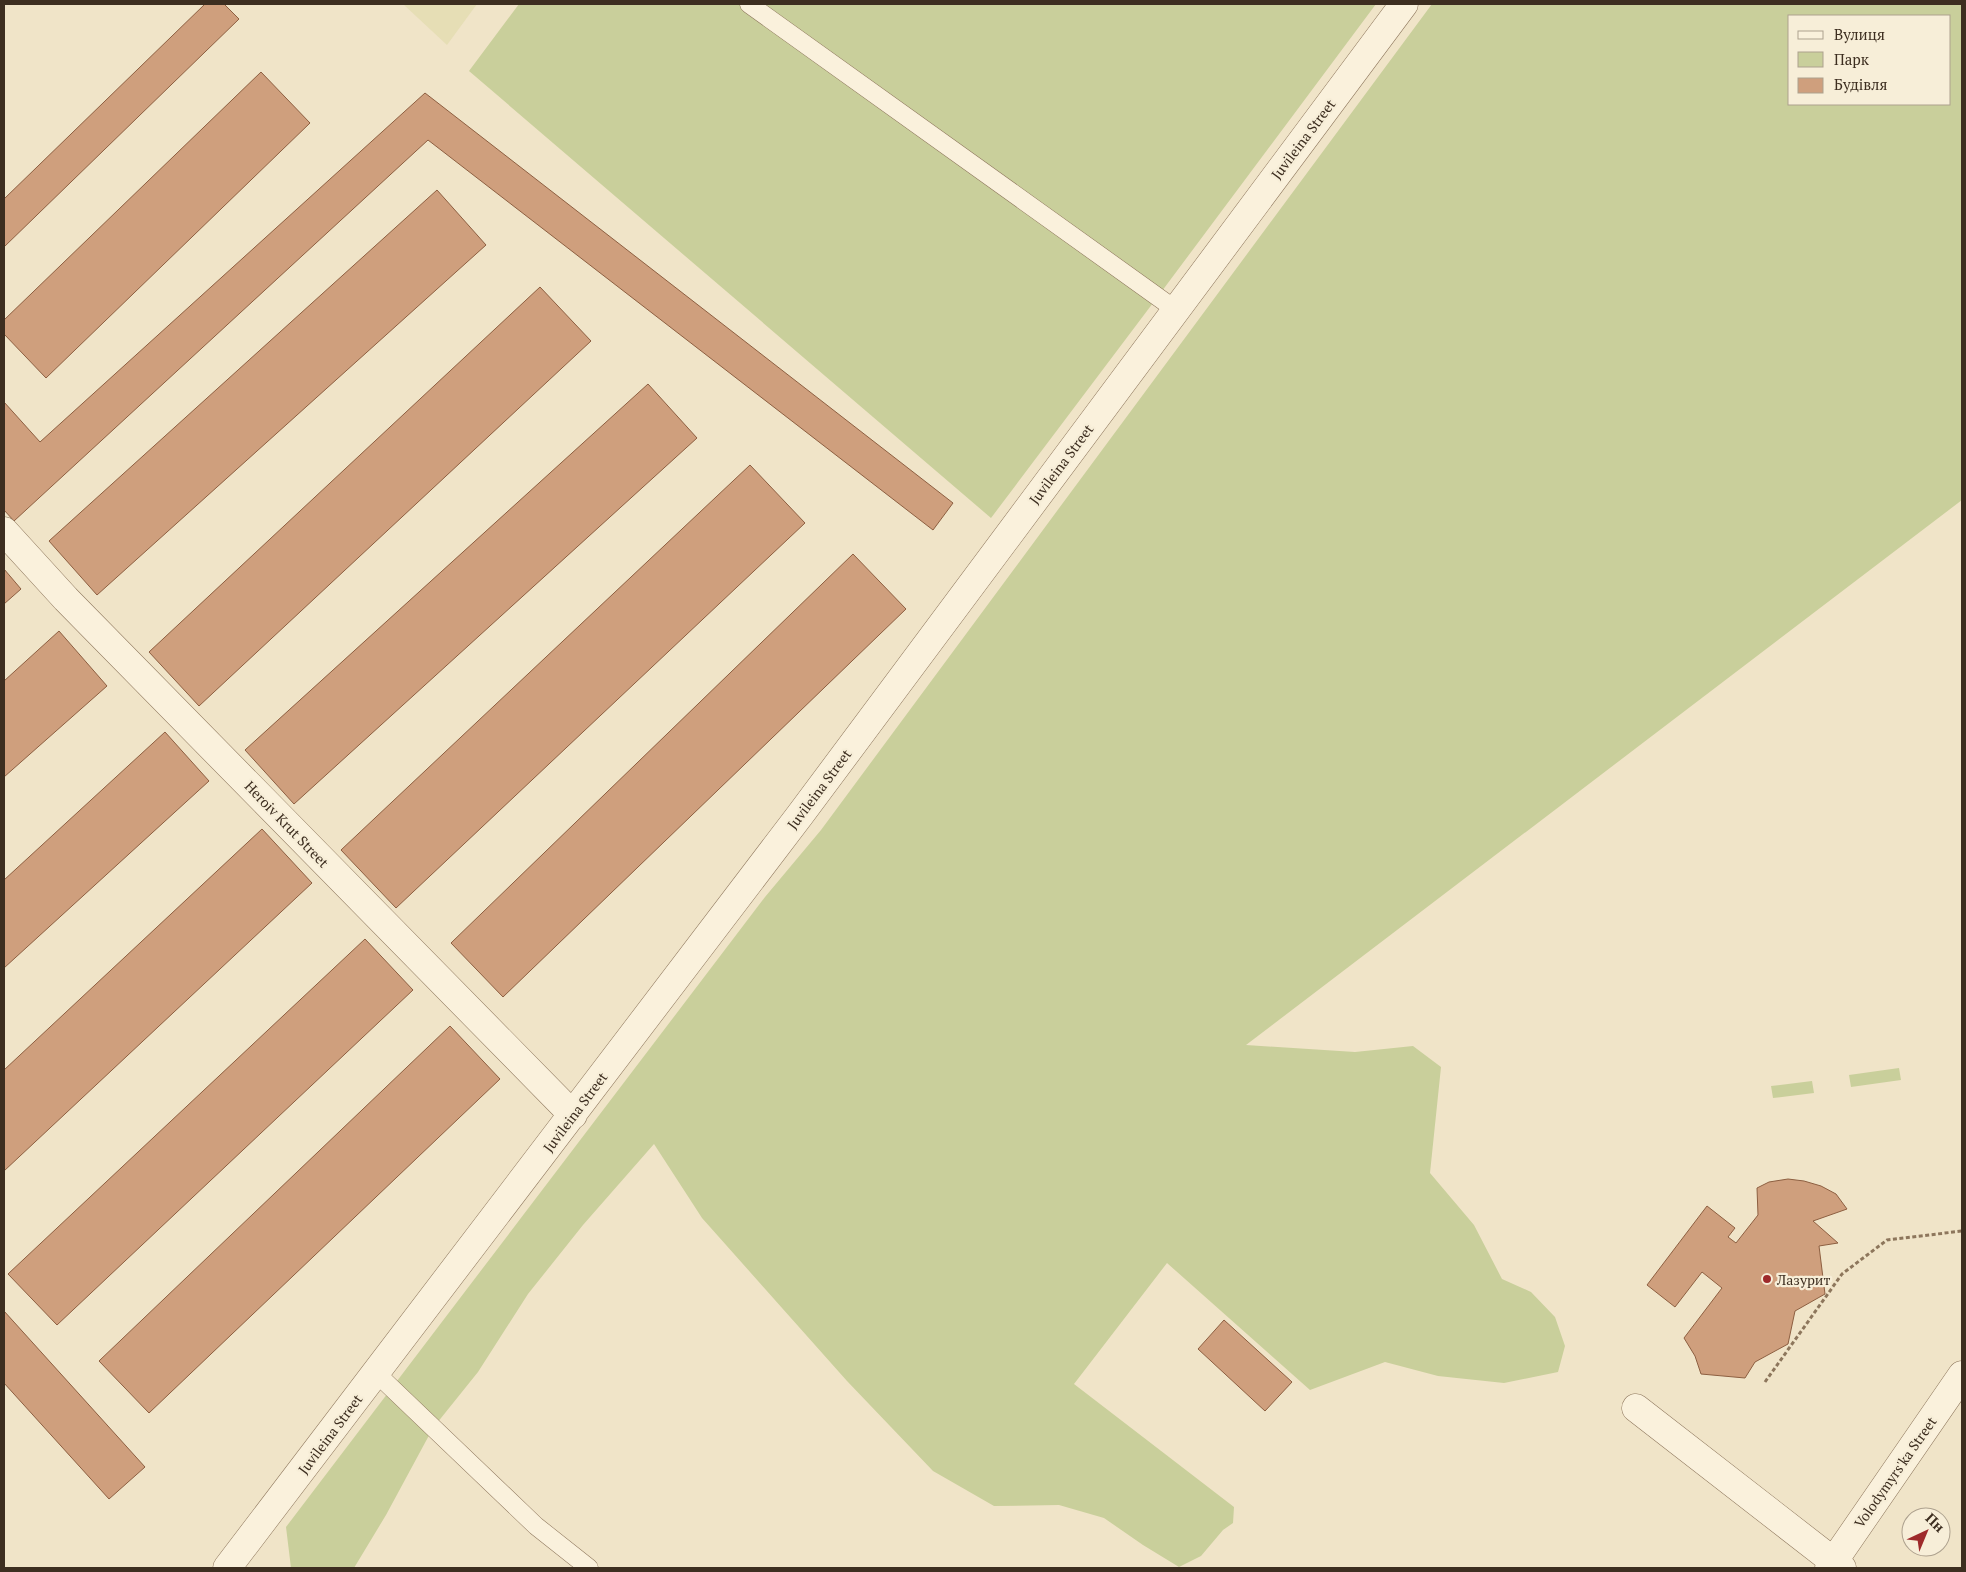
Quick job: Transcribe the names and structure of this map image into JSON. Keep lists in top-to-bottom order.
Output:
{
  "streets": {
    "street": ["Juvileina Street", "Heroiv Krut Street", "Volodymyrs'ka Street"]
  },
  "crossings": [
    ["Juvileina Street", "Heroiv Krut Street"]
  ],
  "places": ["Лазурит"],
  "legend": ["Вулиця", "Парк", "Будівля"],
  "north": "top right"
}
